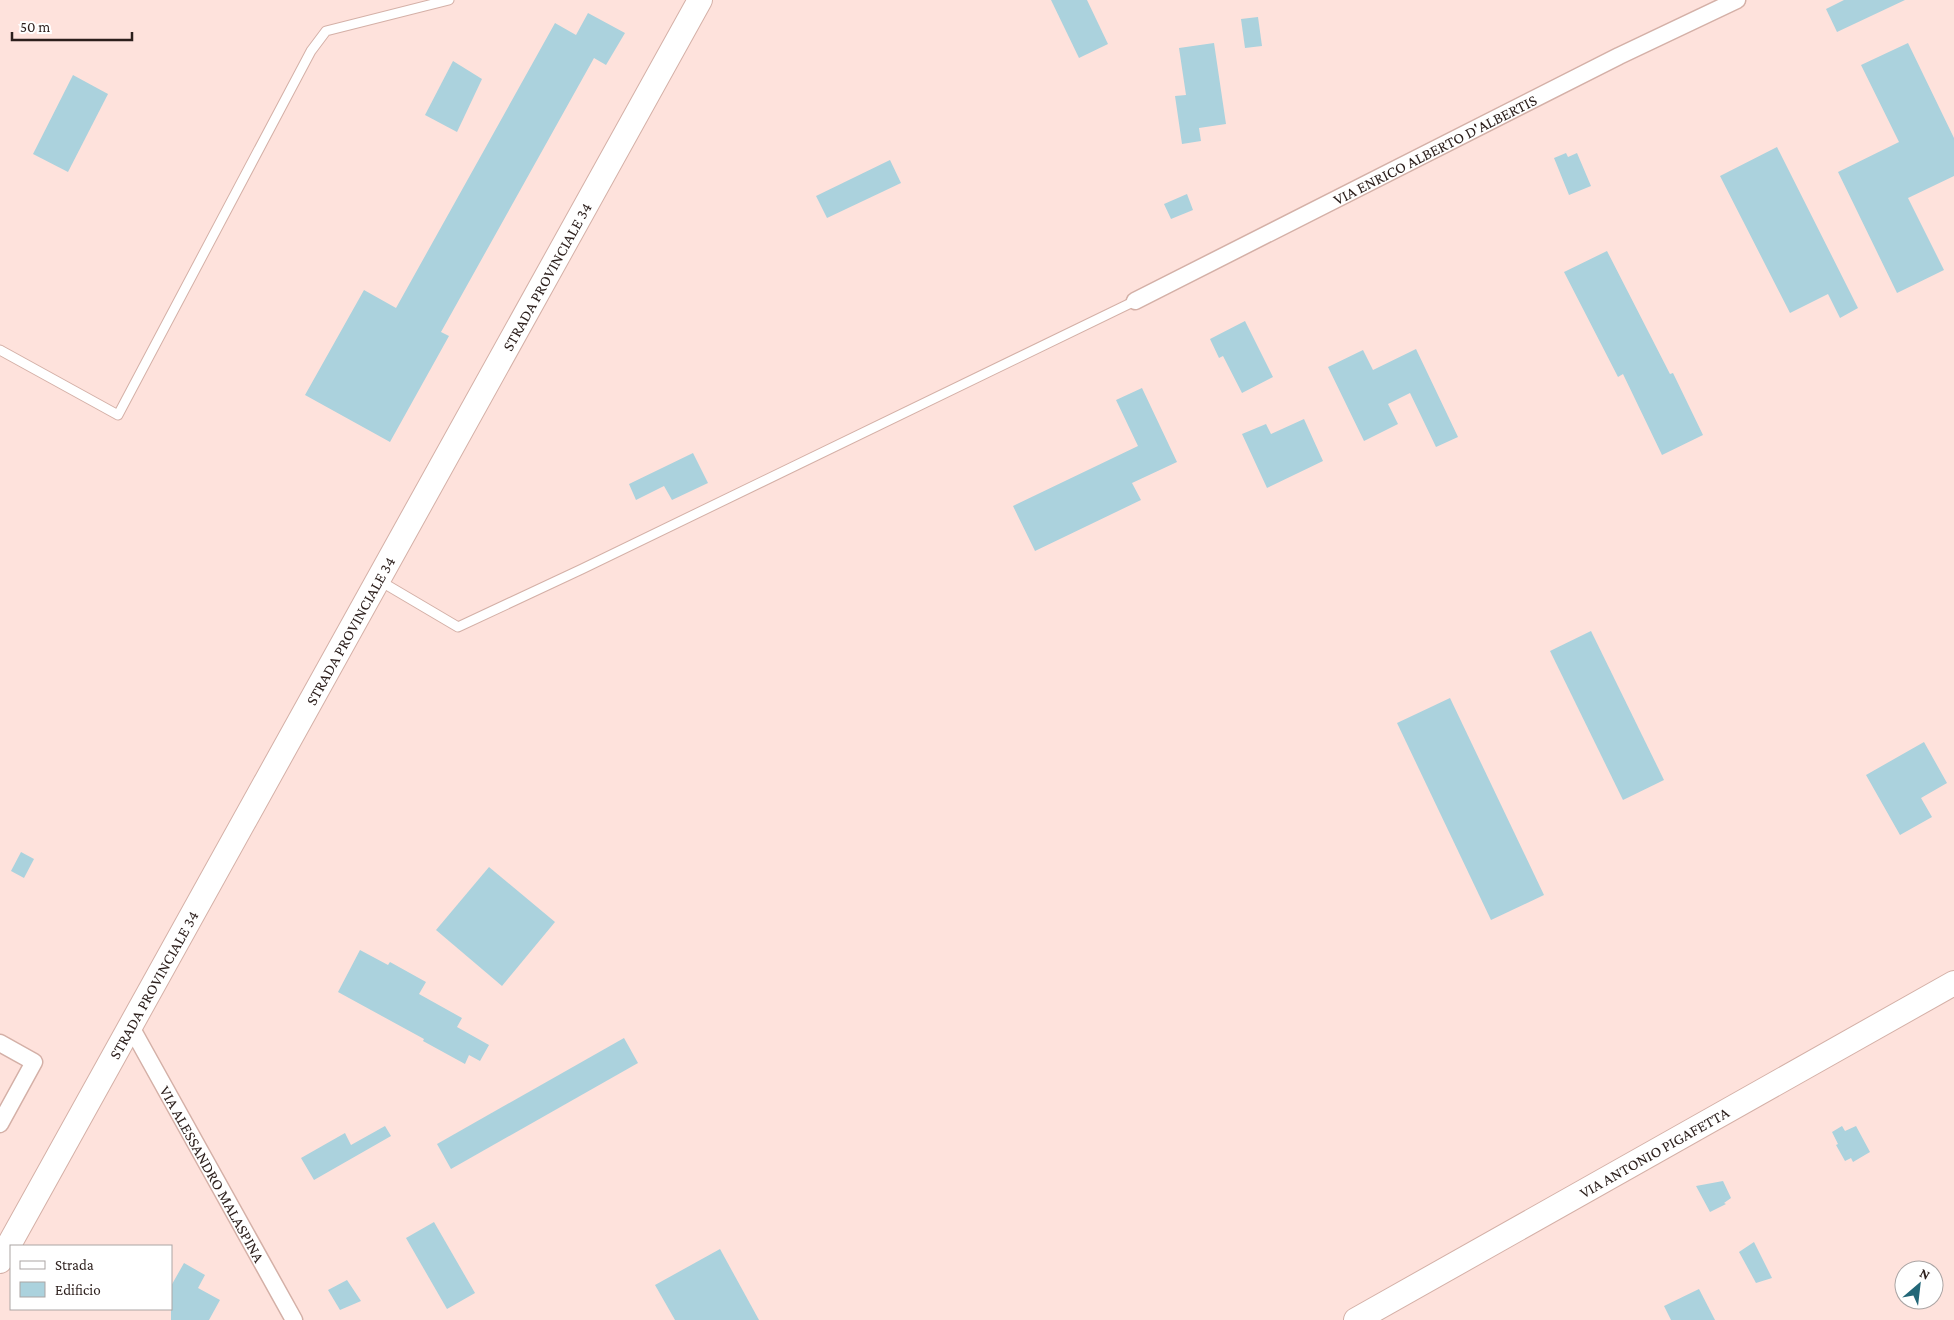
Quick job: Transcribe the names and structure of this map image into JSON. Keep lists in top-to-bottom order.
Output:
{
  "streets": {
    "main road": ["STRADA PROVINCIALE 34", "VIA ANTONIO PIGAFETTA"],
    "street": ["VIA ENRICO ALBERTO D'ALBERTIS", "VIA ALESSANDRO MALASPINA"]
  },
  "crossings": [
    ["STRADA PROVINCIALE 34", "VIA ALESSANDRO MALASPINA"]
  ],
  "legend": ["Strada", "Edificio"],
  "scale_bar": "50 m",
  "north": "top right"
}
